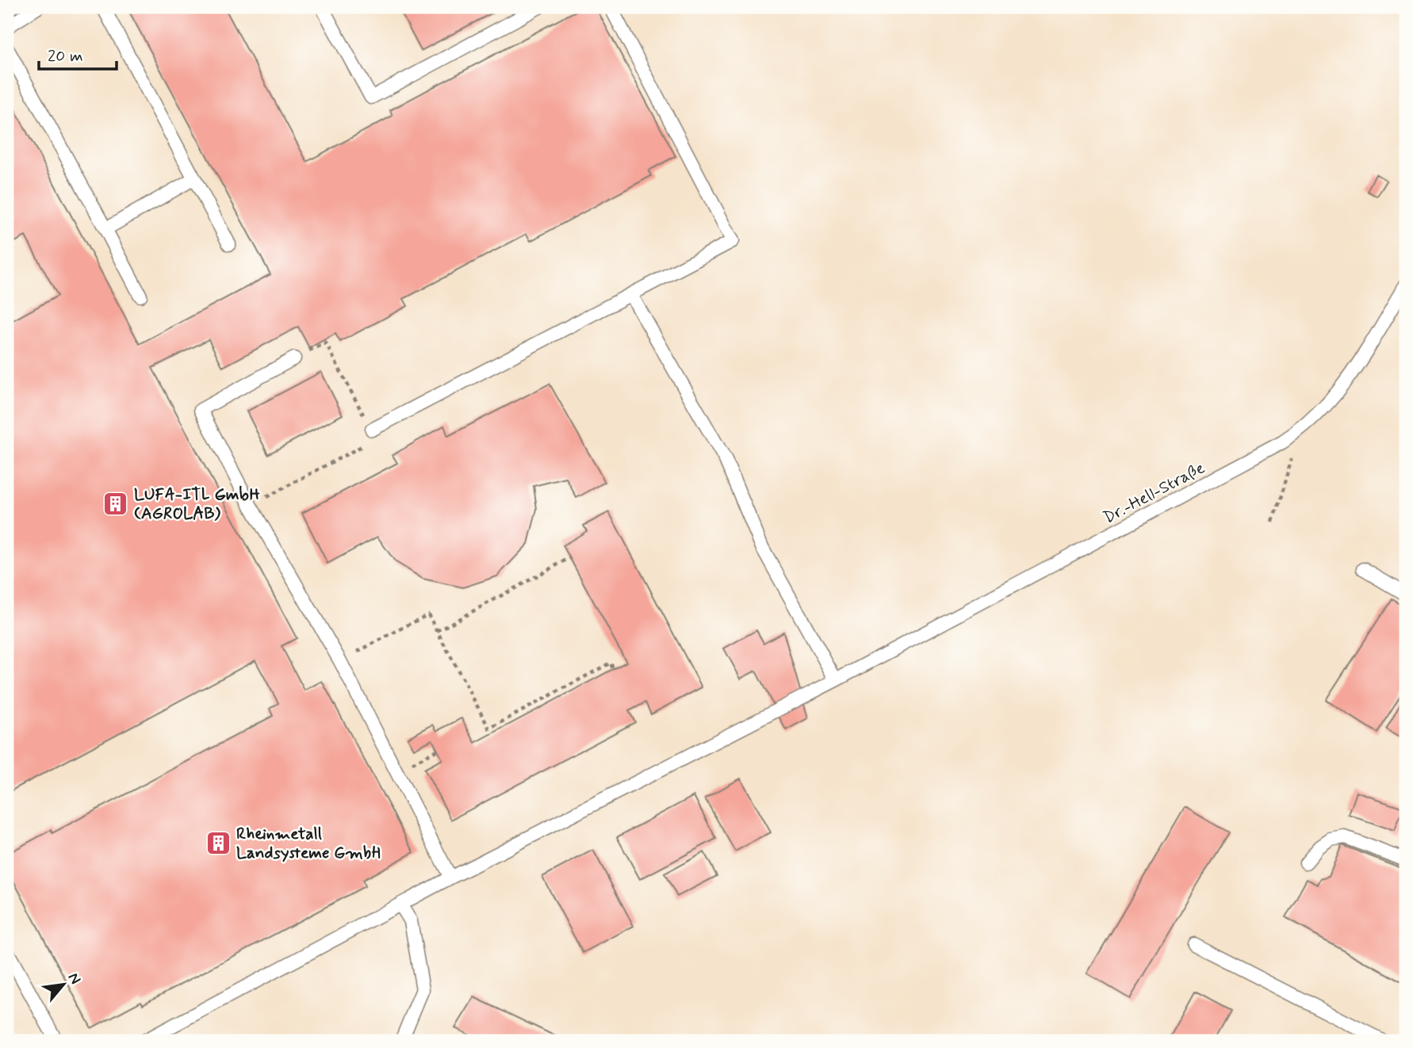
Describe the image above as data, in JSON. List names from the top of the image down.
{
  "streets": {
    "lane": ["Dr.-Hell-Straße"]
  },
  "places": {
    "building": ["LUFA-ITL GmbH (AGROLAB)", "Rheinmetall Landsysteme GmbH"]
  },
  "scale_bar": "20 m",
  "north": "top right"
}
